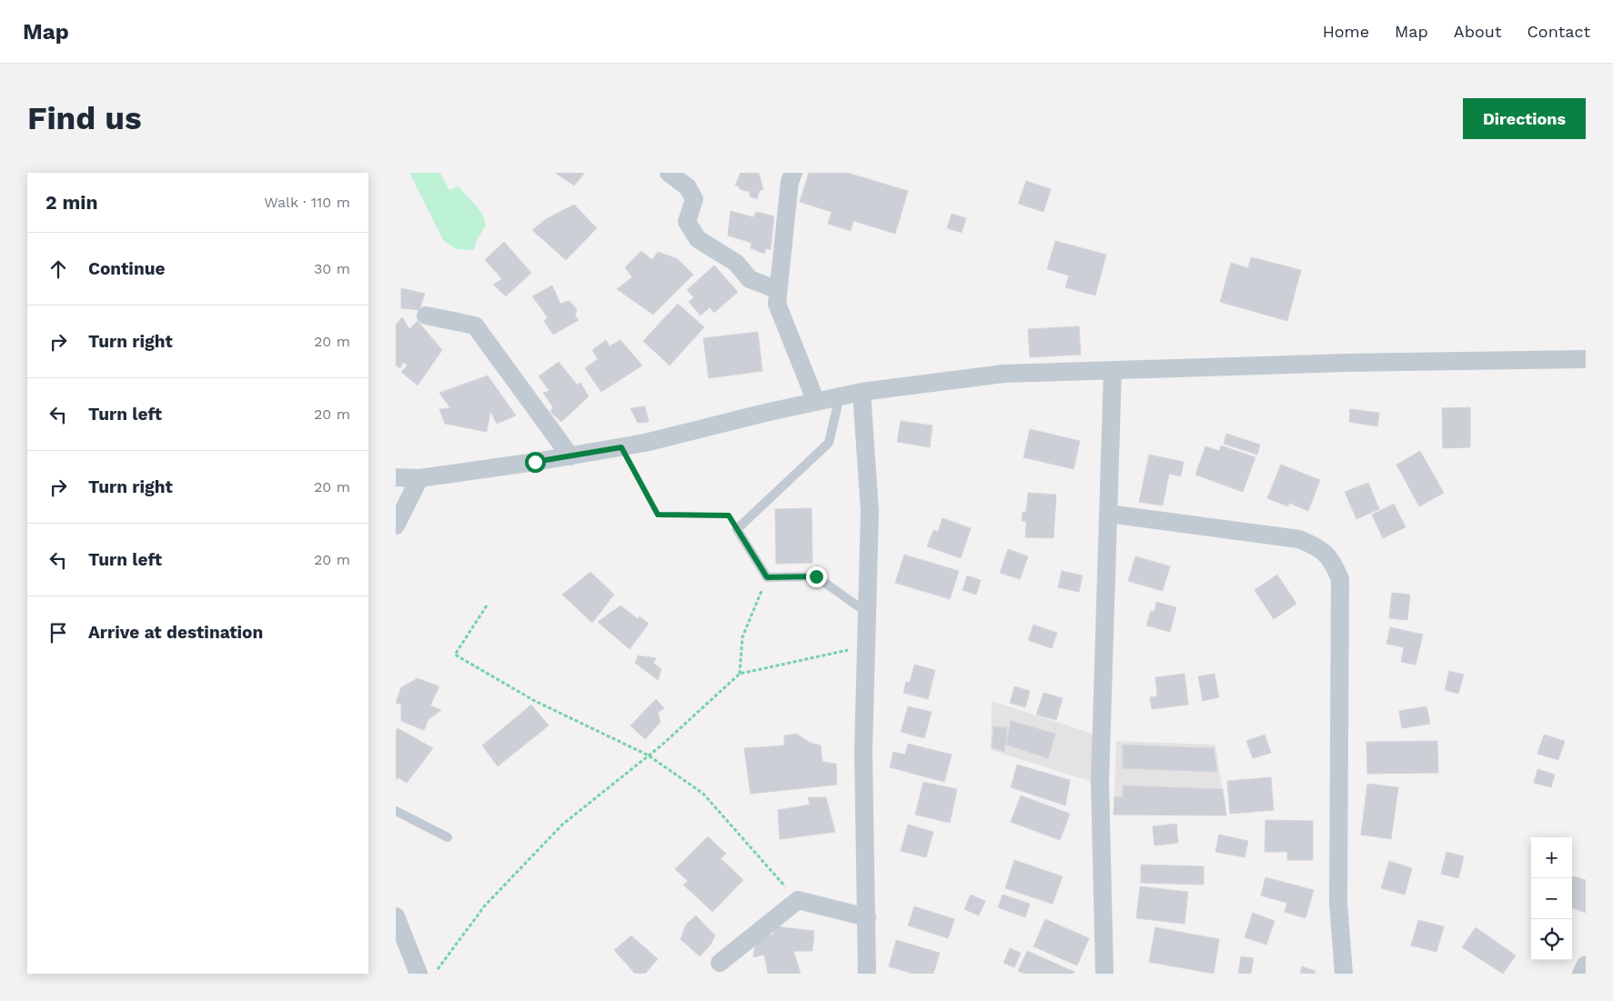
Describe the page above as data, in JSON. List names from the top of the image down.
{
  "page": {
    "header": "Map",
    "nav": [
      "Home",
      "Map",
      "About",
      "Contact"
    ],
    "buttons": "Directions",
    "title": "Find us",
    "heading": ["2 min", "Walk · 110 m"],
    "list": [
      ["Continue", "30 m"],
      ["Turn right", "20 m"],
      ["Turn left", "20 m"],
      ["Turn right", "20 m"],
      ["Turn left", "20 m"],
      "Arrive at destination"
    ],
    "map_buttons": ["+", "−"]
  }
}
